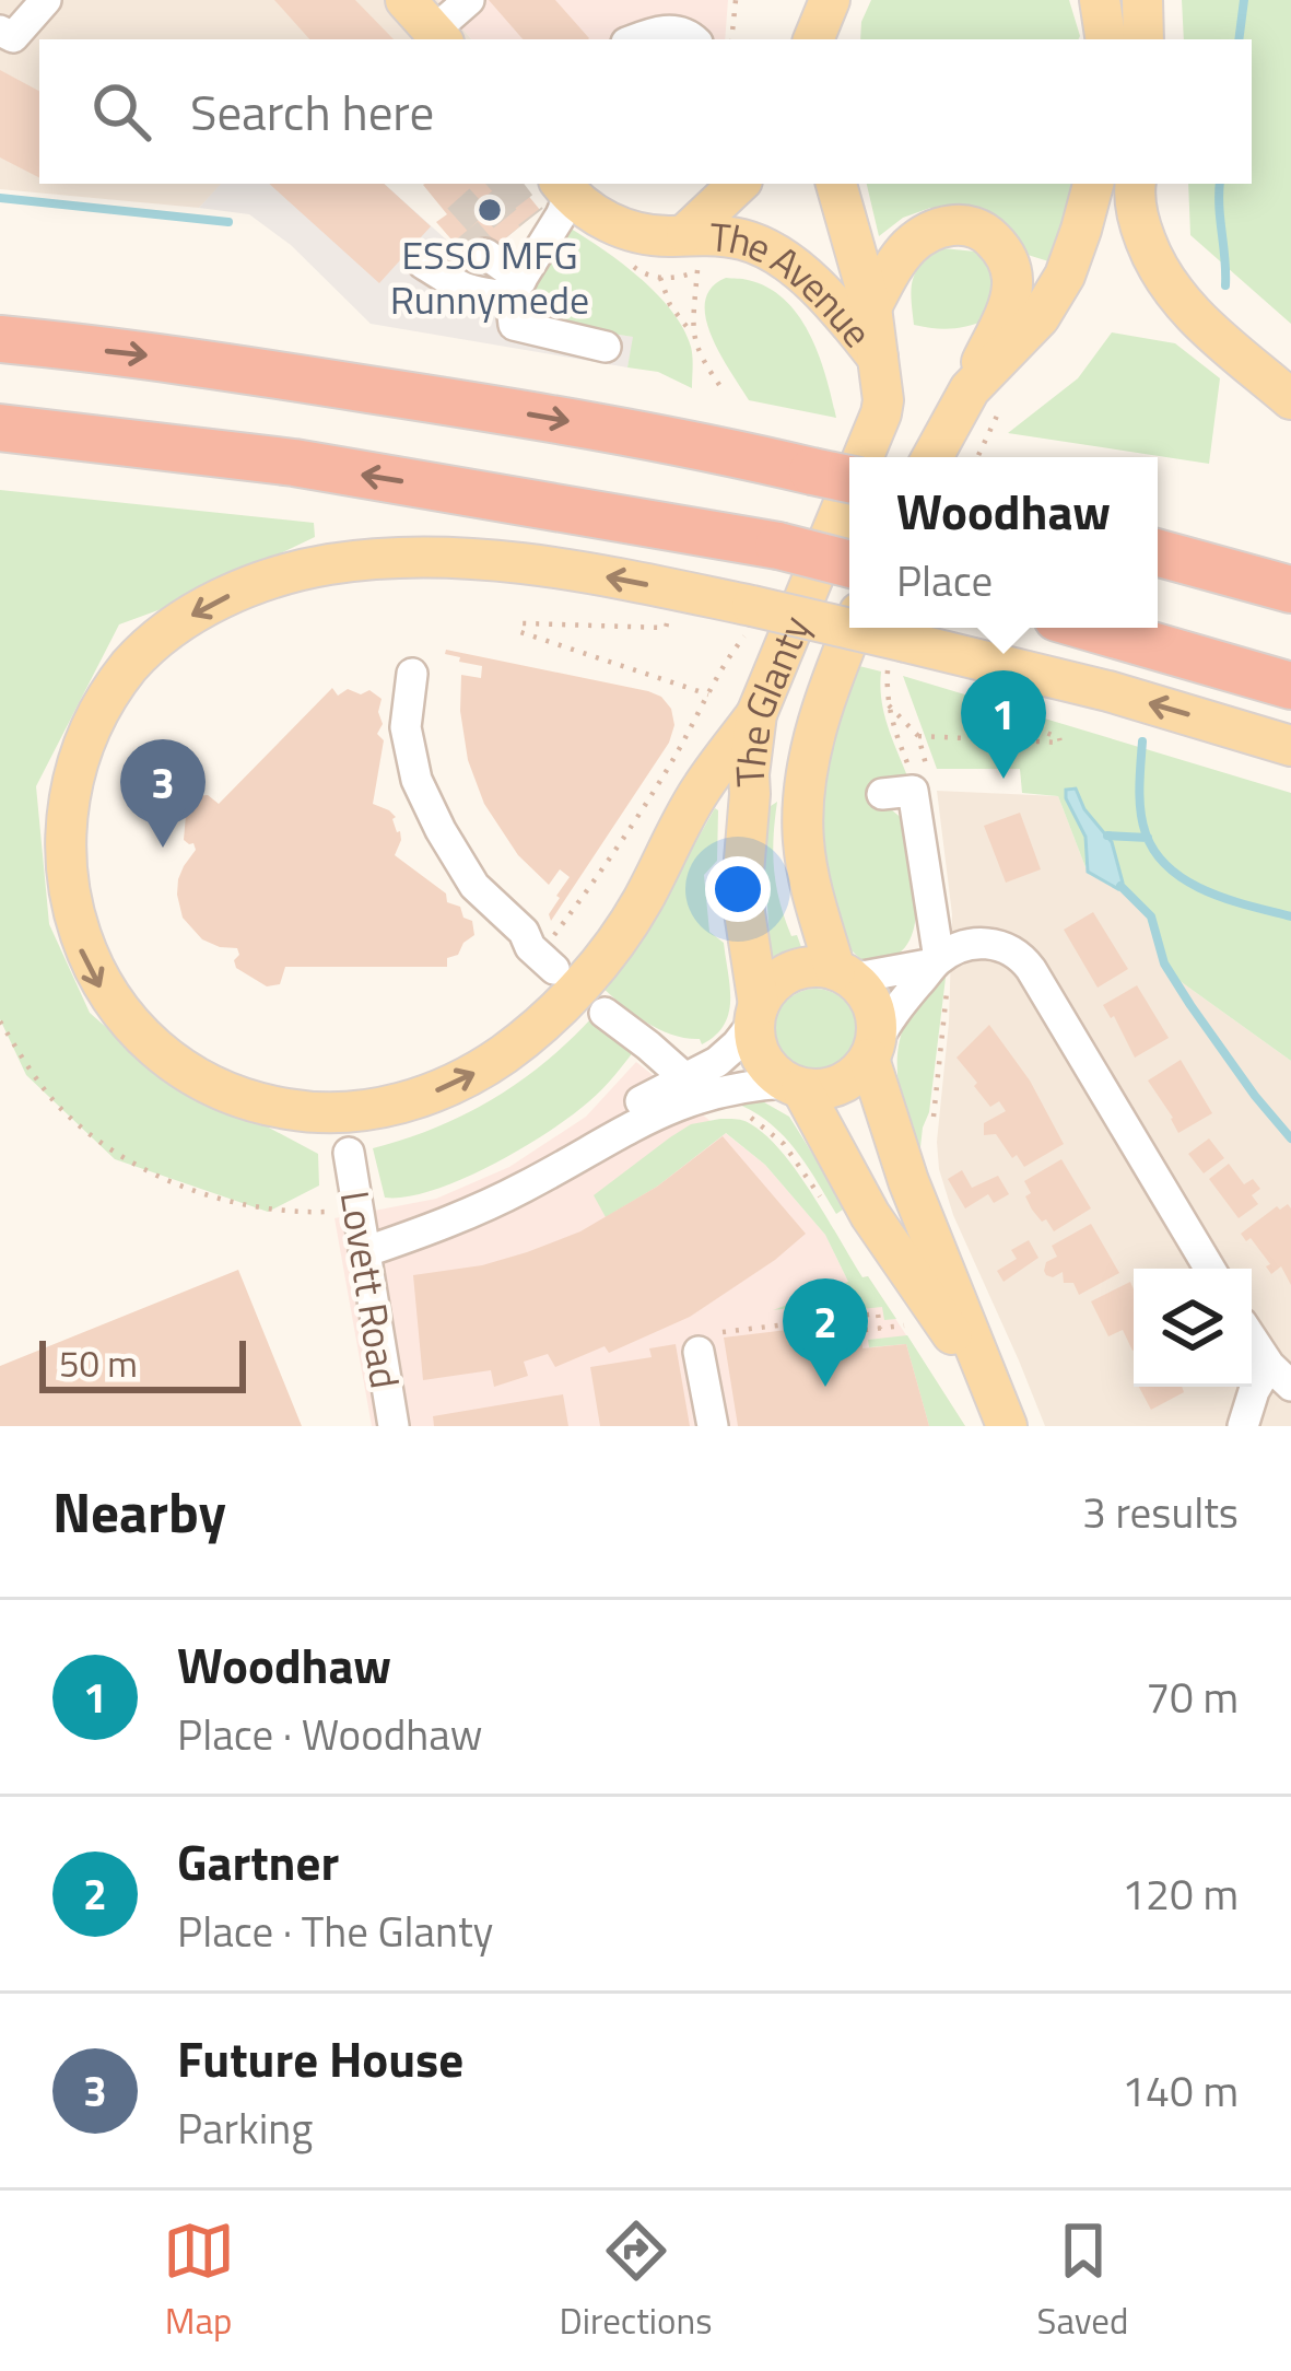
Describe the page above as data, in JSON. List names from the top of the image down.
{
  "streets": {
    "main road": ["The Avenue", "The Glanty"],
    "street": ["Lovett Road"]
  },
  "crossings": [
    ["The Avenue", "The Glanty"]
  ],
  "places": ["ESSO MFG Runnymede"],
  "scale_bar": "50 m",
  "page": {
    "search": "Search here",
    "popup": ["Woodhaw", "Place"],
    "pins": ["1", "3", "2"],
    "scale": "50 m",
    "heading": ["Nearby", "3 results"],
    "list": [
      {
        "mark": "1",
        "name": "Woodhaw",
        "note": "Place · Woodhaw",
        "value": "70 m"
      },
      {
        "mark": "2",
        "name": "Gartner",
        "note": "Place · The Glanty",
        "value": "120 m"
      },
      {
        "mark": "3",
        "name": "Future House",
        "note": "Parking",
        "value": "140 m"
      }
    ],
    "nav": ["Map", "Directions", "Saved"]
  }
}
